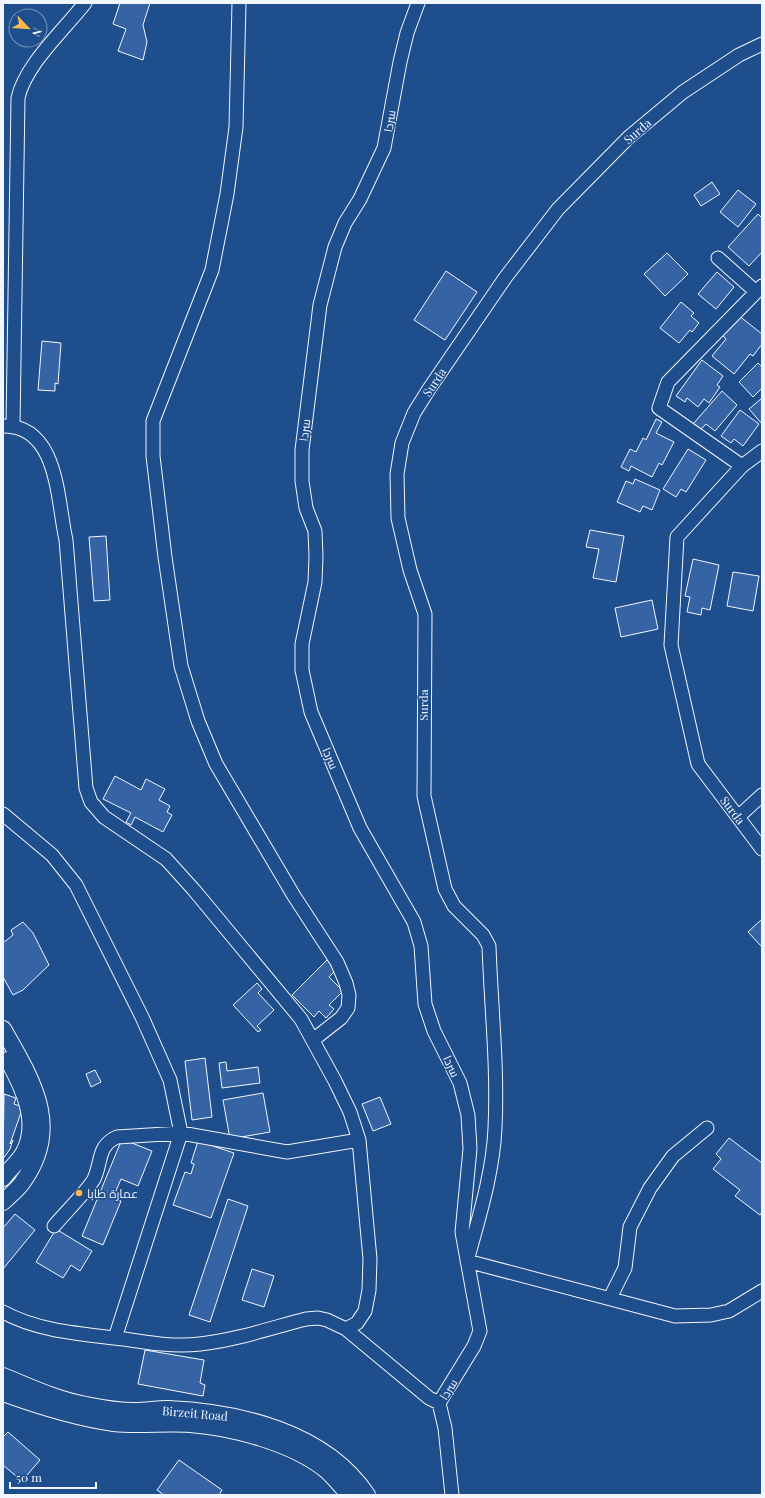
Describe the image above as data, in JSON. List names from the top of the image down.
{
  "streets": {
    "main road": ["Birzeit Road"],
    "street": ["سردا", "Surda"]
  },
  "crossings": [
    ["سردا", "Surda"]
  ],
  "places": ["عمارة طابا"],
  "scale_bar": "50 m",
  "north": "bottom right"
}
